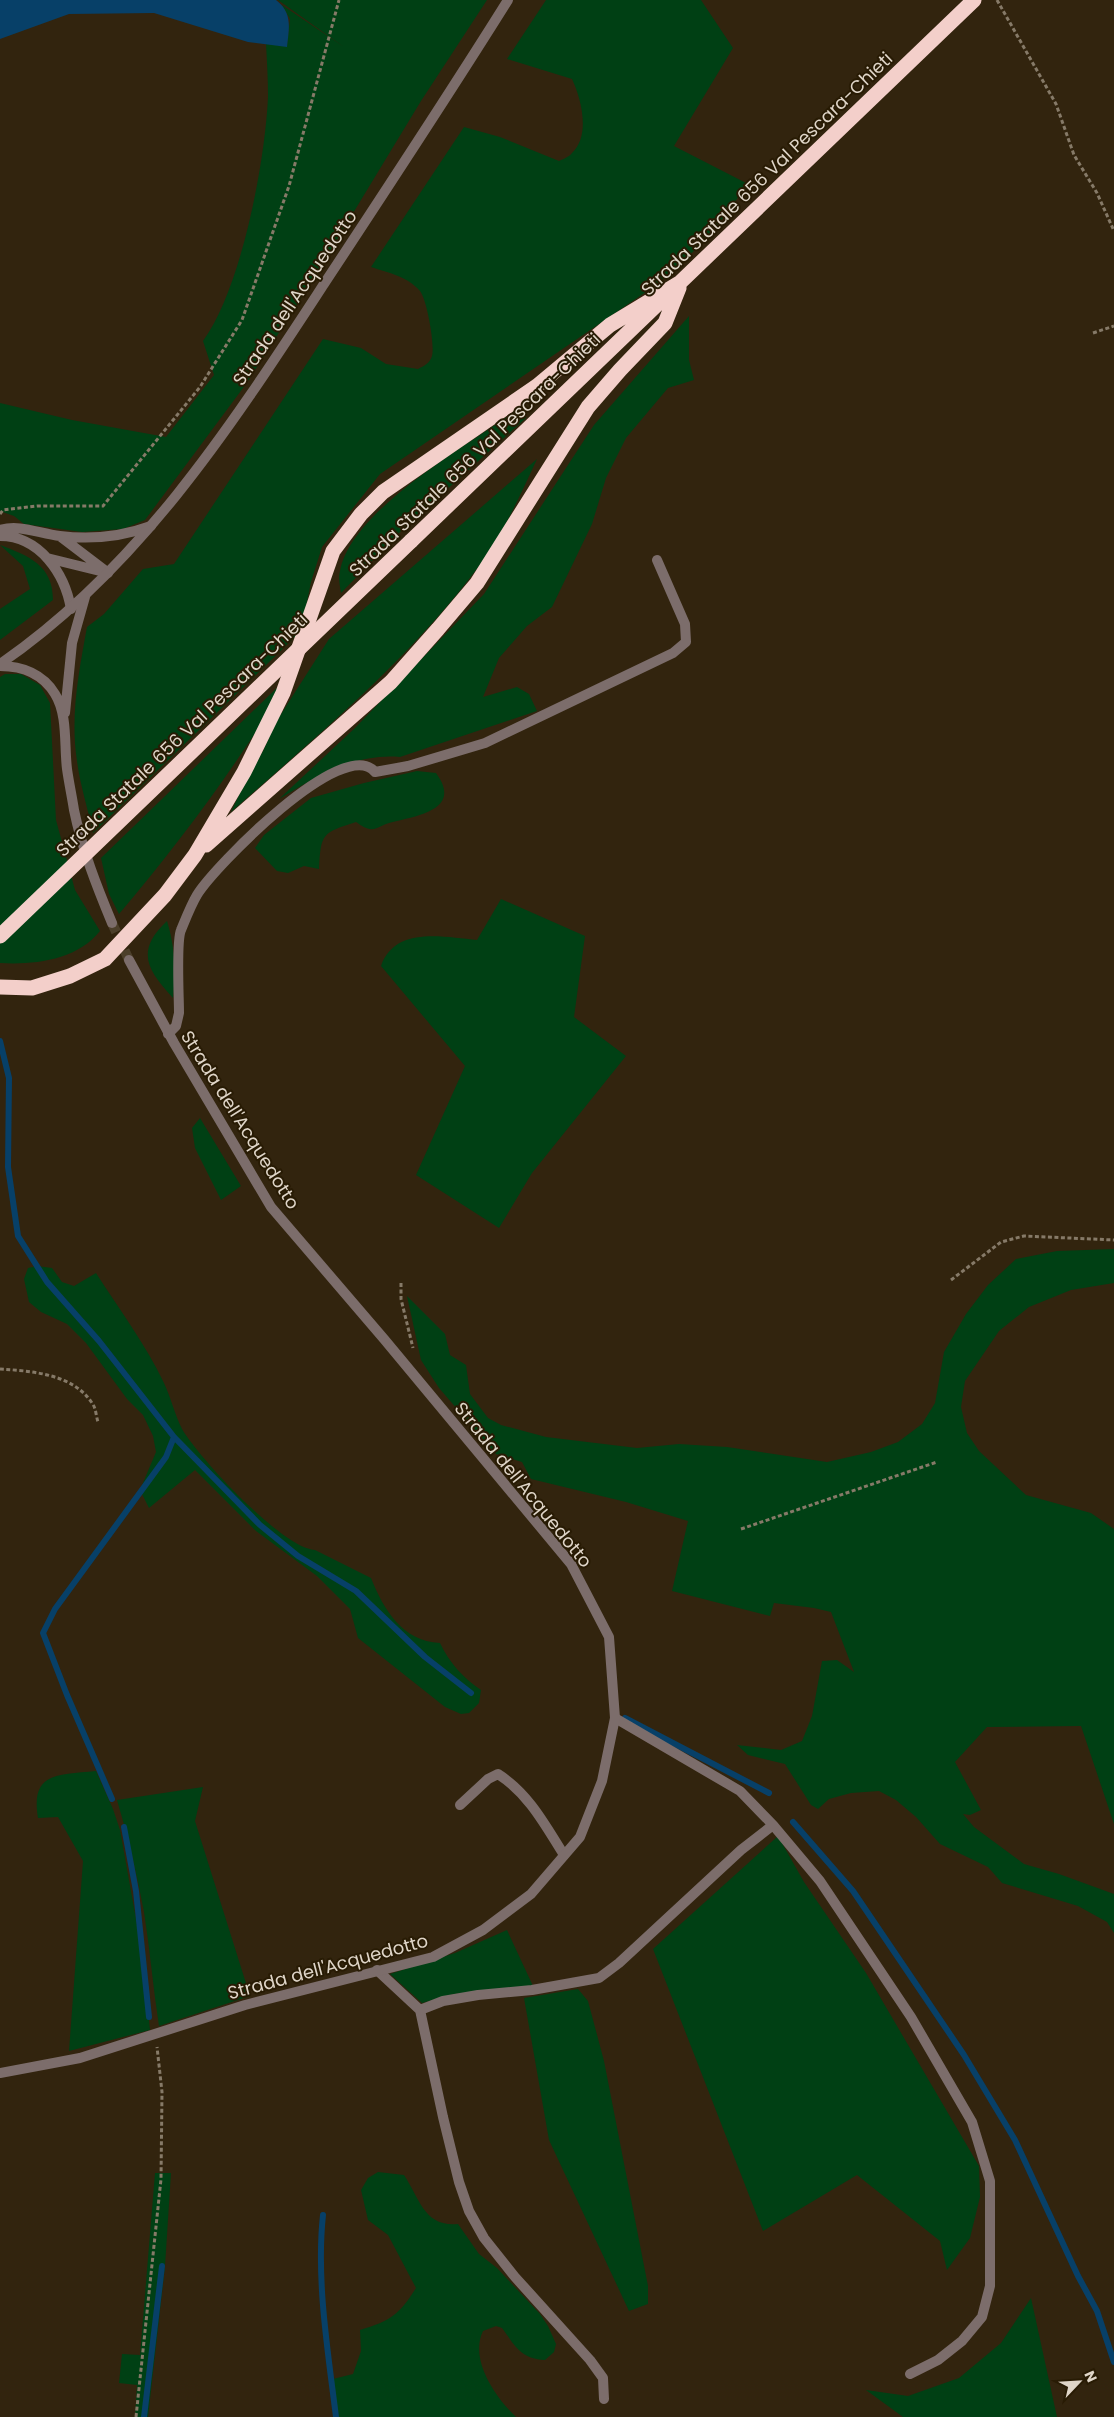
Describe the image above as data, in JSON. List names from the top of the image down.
{
  "streets": {
    "highway": ["Strada Statale 656 Val Pescara-Chieti"],
    "street": ["Strada dell'Acquedotto"]
  },
  "north": "top right"
}
